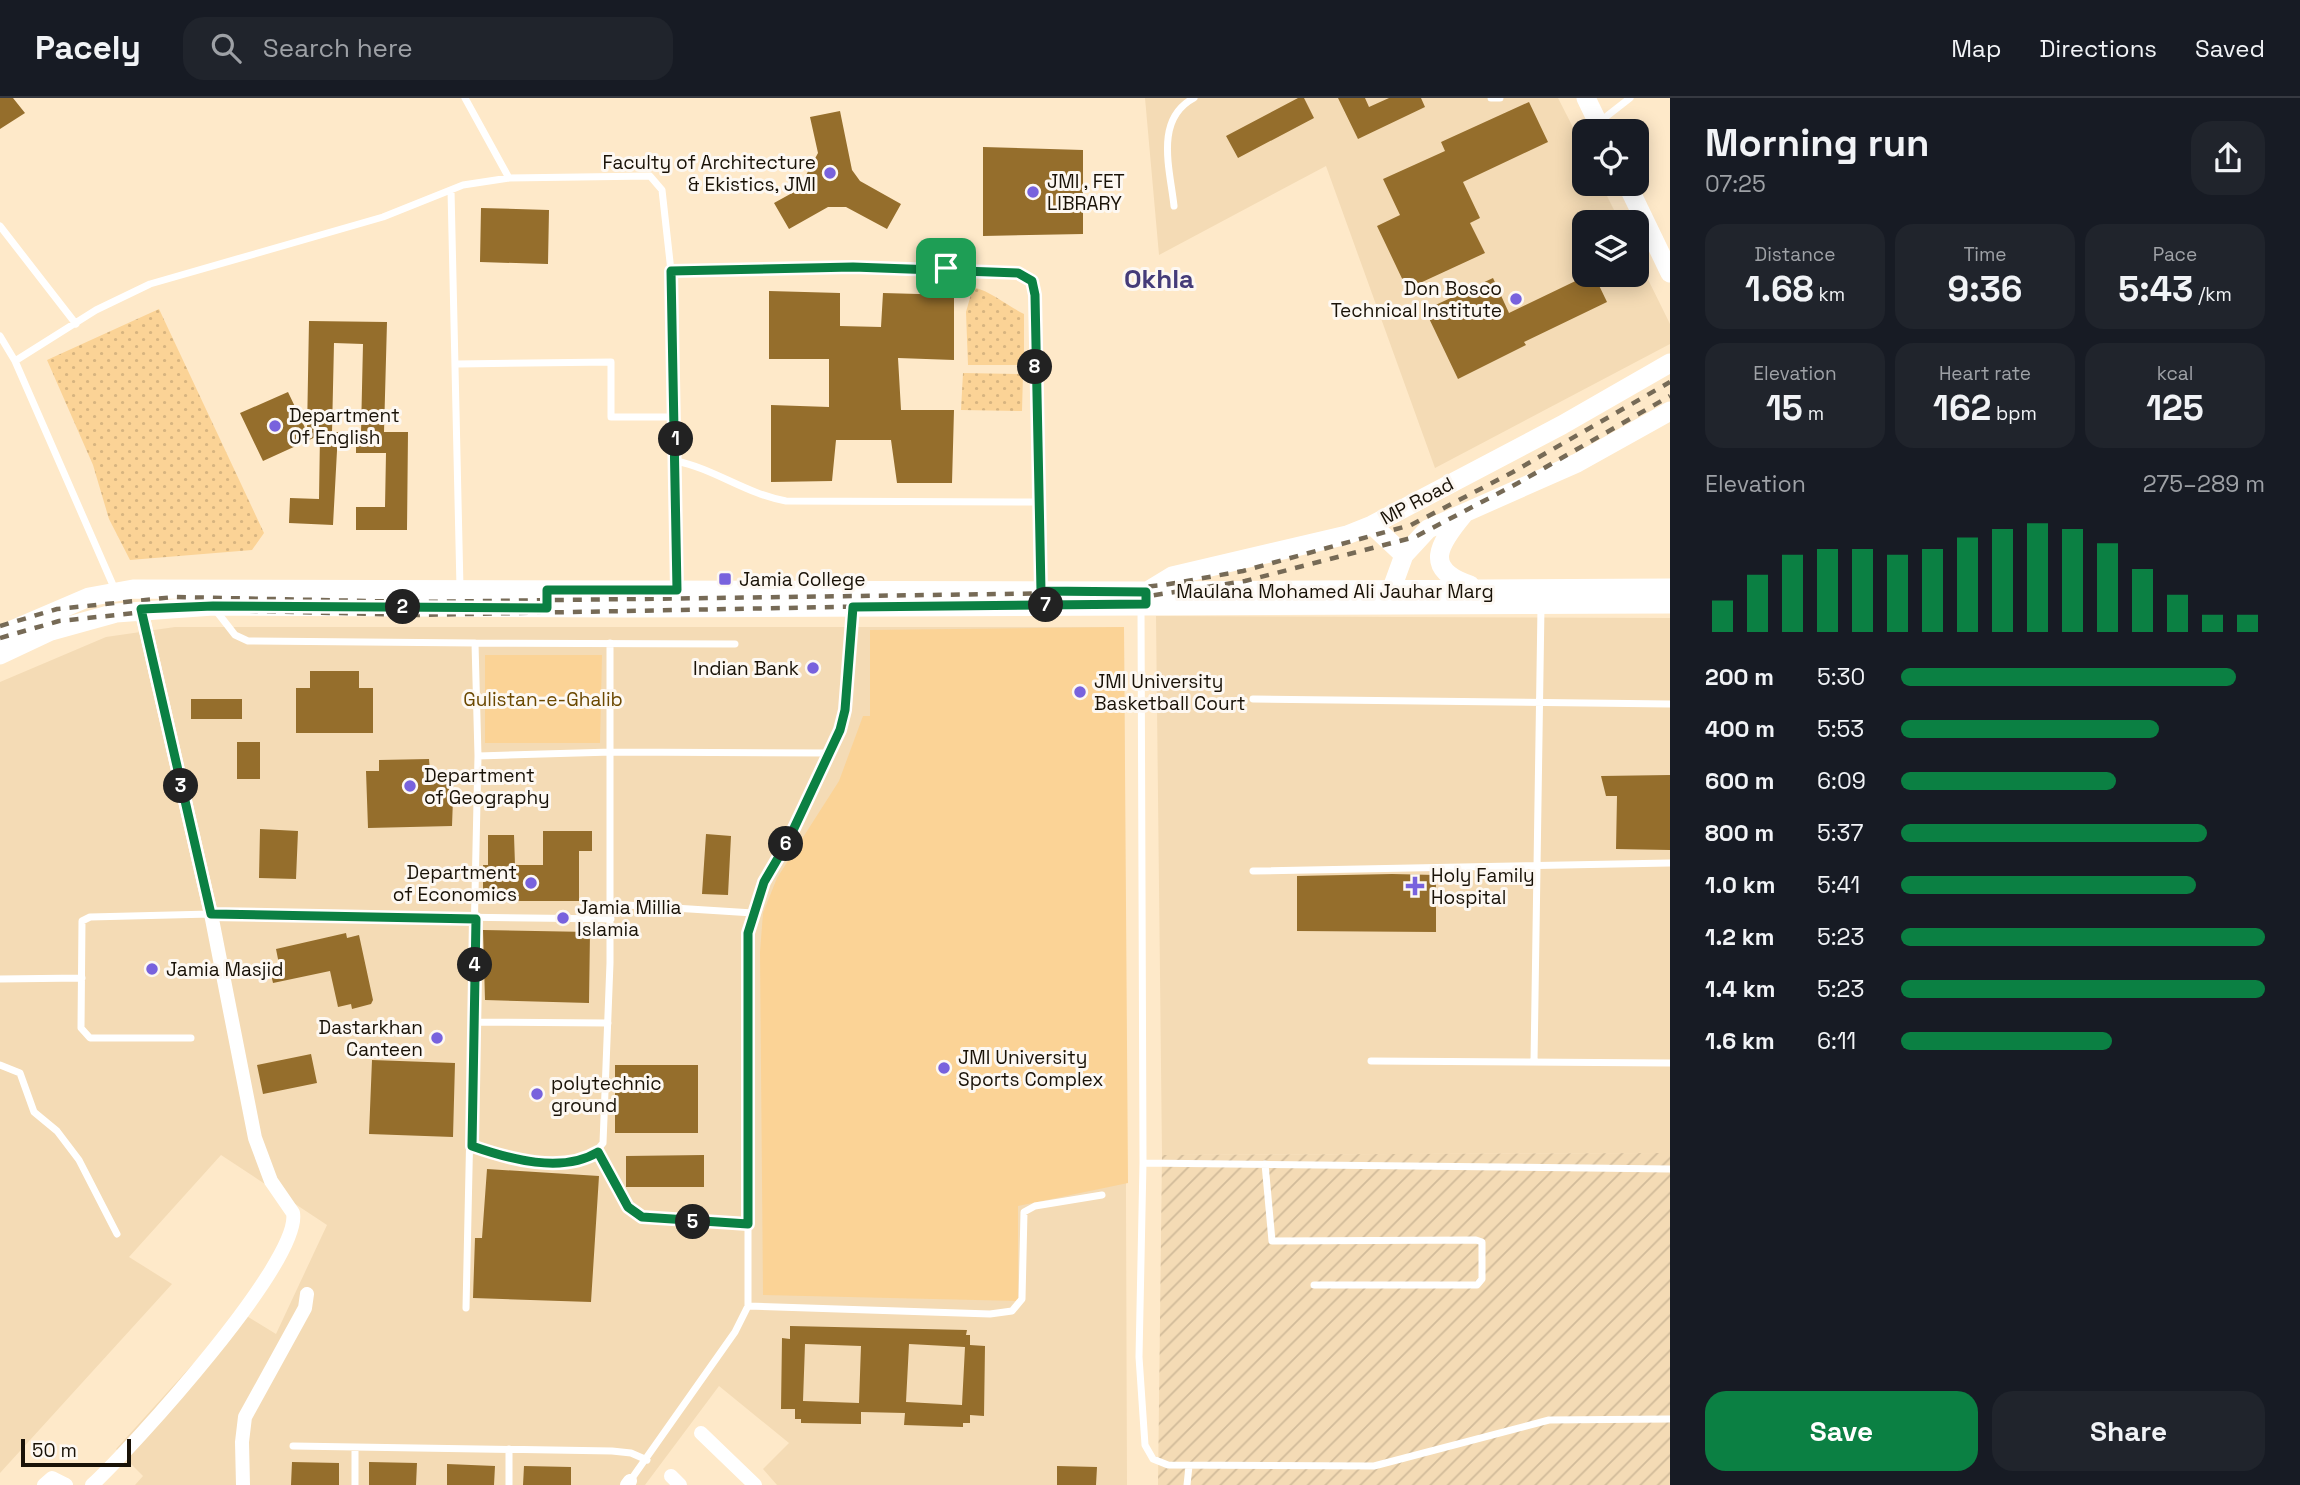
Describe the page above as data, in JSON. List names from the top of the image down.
{
  "streets": {
    "main road": ["MP Road", "Maulana Mohamed Ali Jauhar Marg"]
  },
  "crossings": [
    ["MP Road", "Maulana Mohamed Ali Jauhar Marg"]
  ],
  "districts": ["Okhla"],
  "parks": ["Gulistan-e-Ghalib"],
  "places": {
    "other": [
      "Faculty of Architecture & Ekistics, JMI",
      "JMI , FET LIBRARY",
      "Don Bosco Technical Institute",
      "Department Of English",
      "Indian Bank",
      "JMI University Basketball Court",
      "Department of Geography",
      "Department of Economics",
      "Jamia Millia Islamia",
      "Jamia Masjid",
      "Dastarkhan Canteen",
      "JMI University Sports Complex",
      "polytechnic ground"
    ],
    "transit": ["Jamia College"],
    "health": ["Holy Family Hospital"]
  },
  "scale_bar": "50 m",
  "page": {
    "header": "Pacely",
    "search": "Search here",
    "nav": ["Map", "Directions", "Saved"],
    "heading": ["Morning run", "07:25"],
    "stats": [
      ["Distance", "1.68 km"],
      ["Time", "9:36"],
      ["Pace", "5:43 /km"],
      ["Elevation", "15 m"],
      ["Heart rate", "162 bpm"],
      ["kcal", "125"]
    ],
    "pins": [
      "8",
      "1",
      "7",
      "2",
      "3",
      "6",
      "4",
      "5"
    ],
    "chart": ["Elevation", "275–289 m"],
    "list": [
      {
        "name": "200 m",
        "note": "5:30"
      },
      {
        "name": "400 m",
        "note": "5:53"
      },
      {
        "name": "600 m",
        "note": "6:09"
      },
      {
        "name": "800 m",
        "note": "5:37"
      },
      {
        "name": "1.0 km",
        "note": "5:41"
      },
      {
        "name": "1.2 km",
        "note": "5:23"
      },
      {
        "name": "1.4 km",
        "note": "5:23"
      },
      {
        "name": "1.6 km",
        "note": "6:11"
      }
    ],
    "buttons": ["Save", "Share"],
    "scale": "50 m"
  }
}
